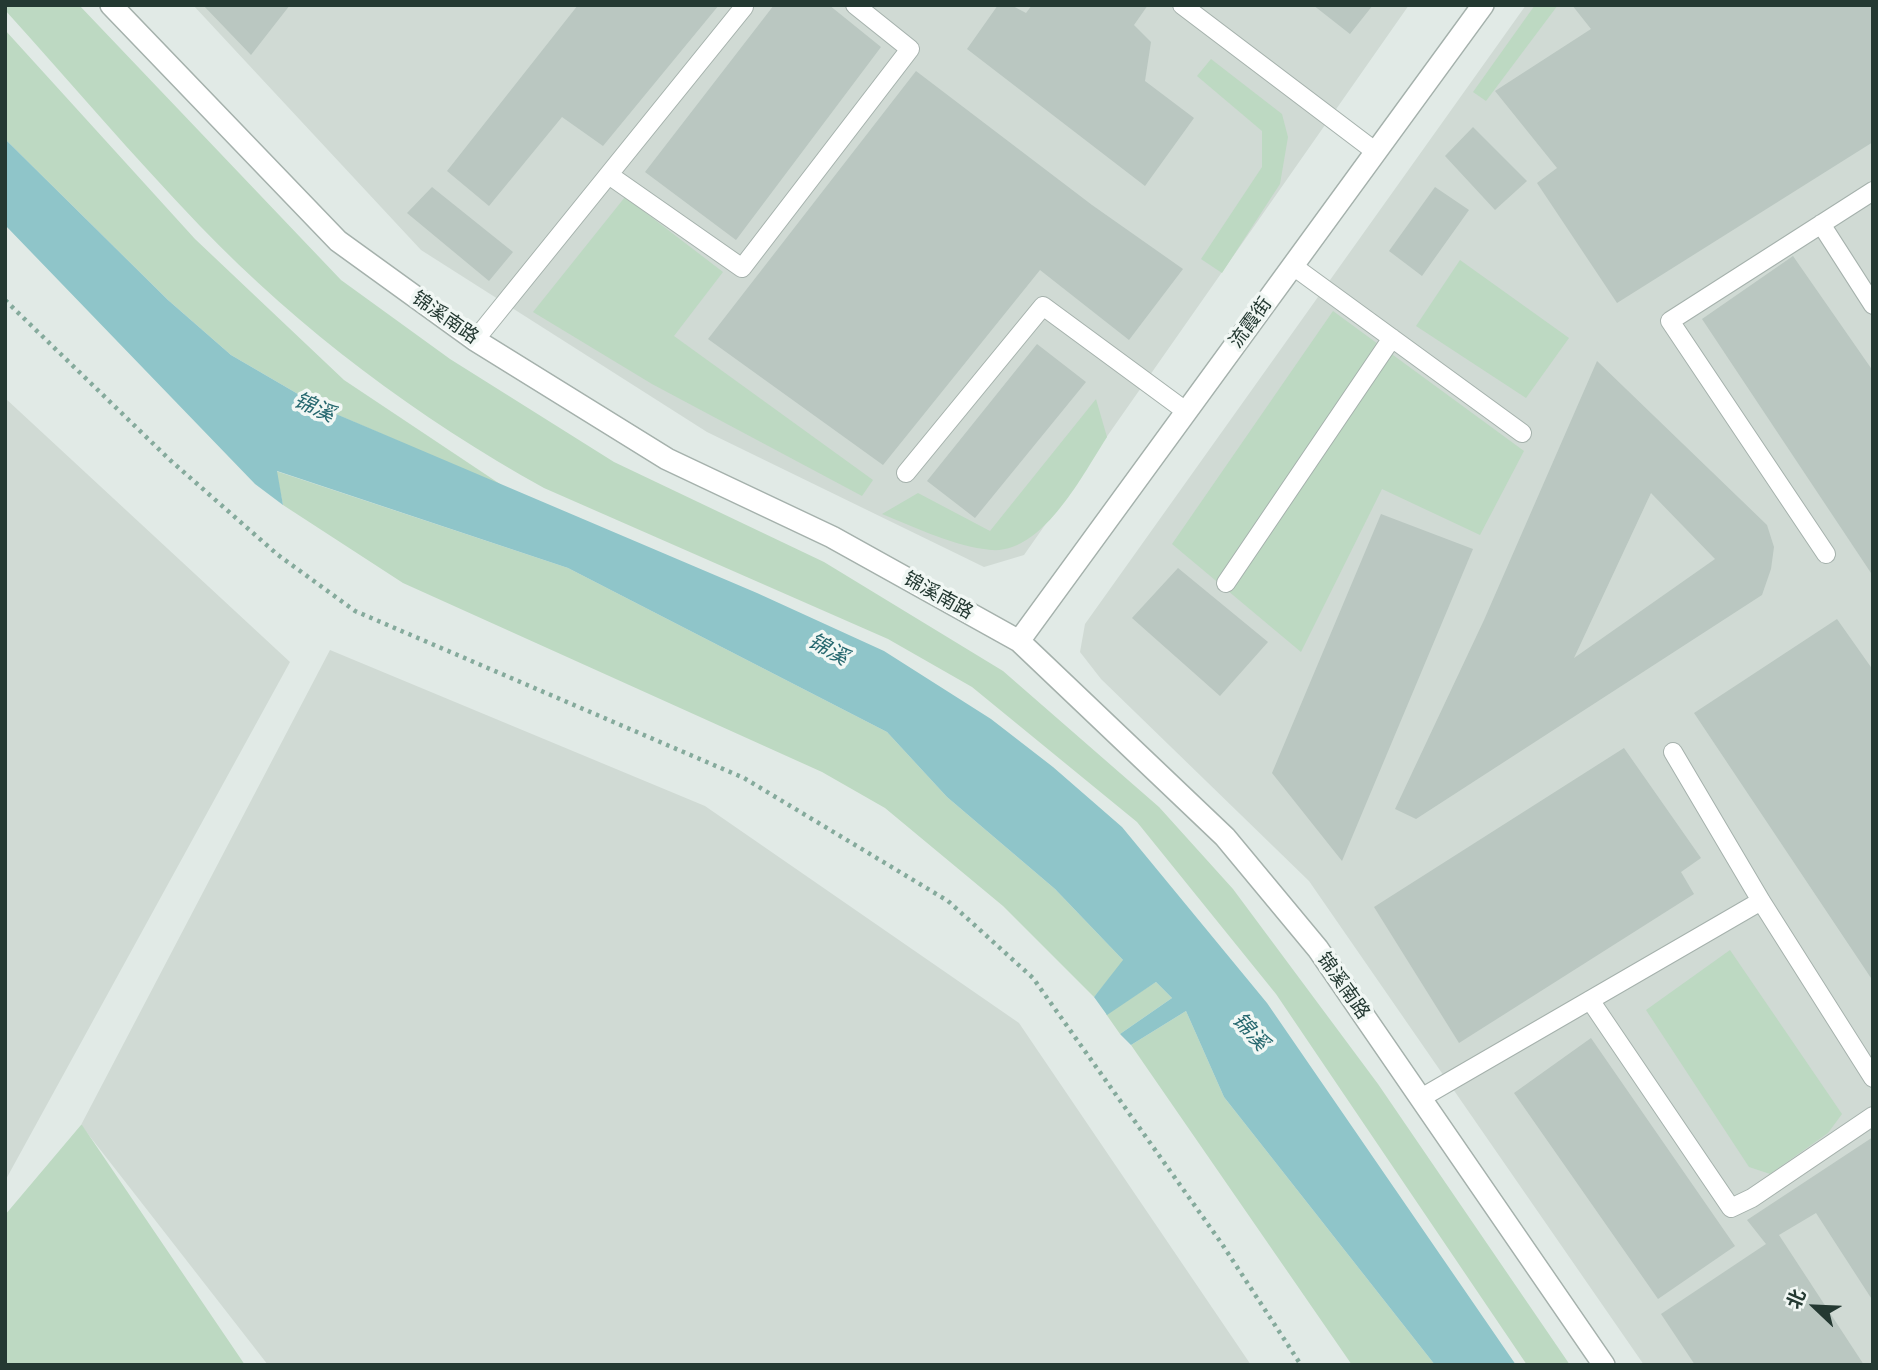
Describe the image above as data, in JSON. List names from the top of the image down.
{
  "streets": {
    "street": ["锦溪南路", "流霞街"]
  },
  "crossings": [
    ["锦溪南路", "流霞街"]
  ],
  "water": ["锦溪"],
  "north": "top left"
}
